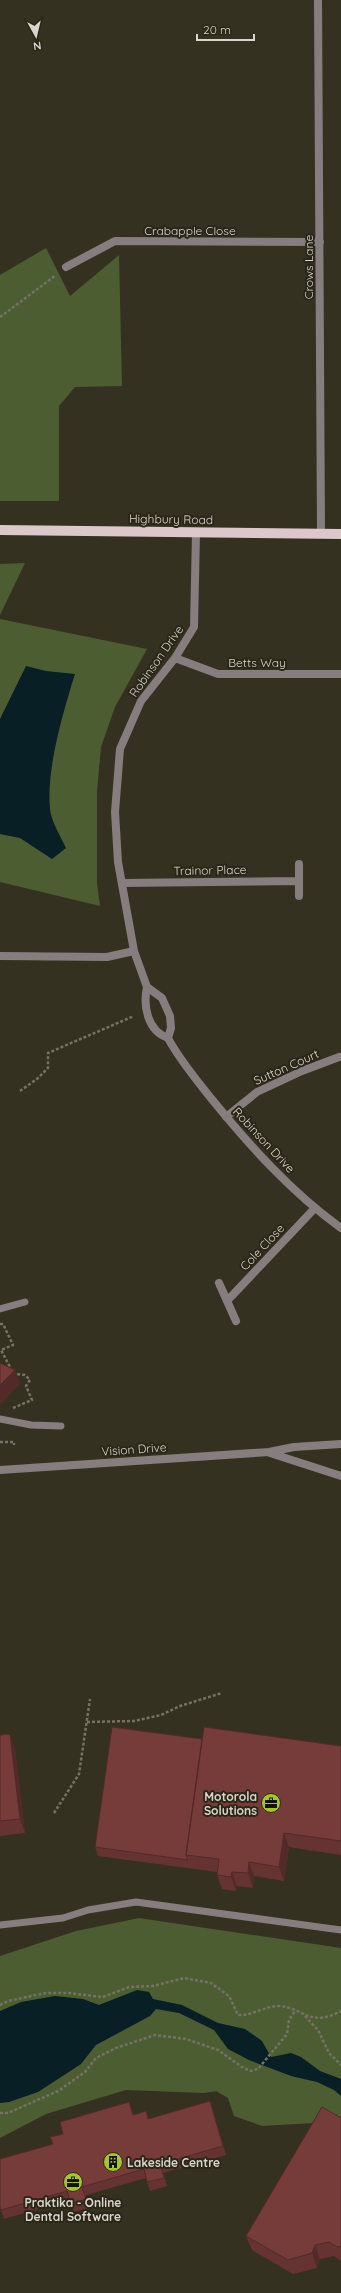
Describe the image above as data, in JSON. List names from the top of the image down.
{
  "streets": {
    "main road": ["Highbury Road"],
    "street": [
      "Crabapple Close",
      "Crows Lane",
      "Robinson Drive",
      "Betts Way",
      "Trainor Place",
      "Sutton Court",
      "Cole Close",
      "Vision Drive"
    ]
  },
  "crossings": [
    ["Crabapple Close", "Crows Lane"],
    ["Crows Lane", "Highbury Road"],
    ["Highbury Road", "Robinson Drive"],
    ["Robinson Drive", "Betts Way"],
    ["Robinson Drive", "Trainor Place"],
    ["Robinson Drive", "Sutton Court"],
    ["Robinson Drive", "Cole Close"]
  ],
  "places": {
    "office": ["Motorola Solutions", "Praktika - Online Dental Software"],
    "building": ["Lakeside Centre"]
  },
  "scale_bar": "20 m",
  "north": "bottom"
}
